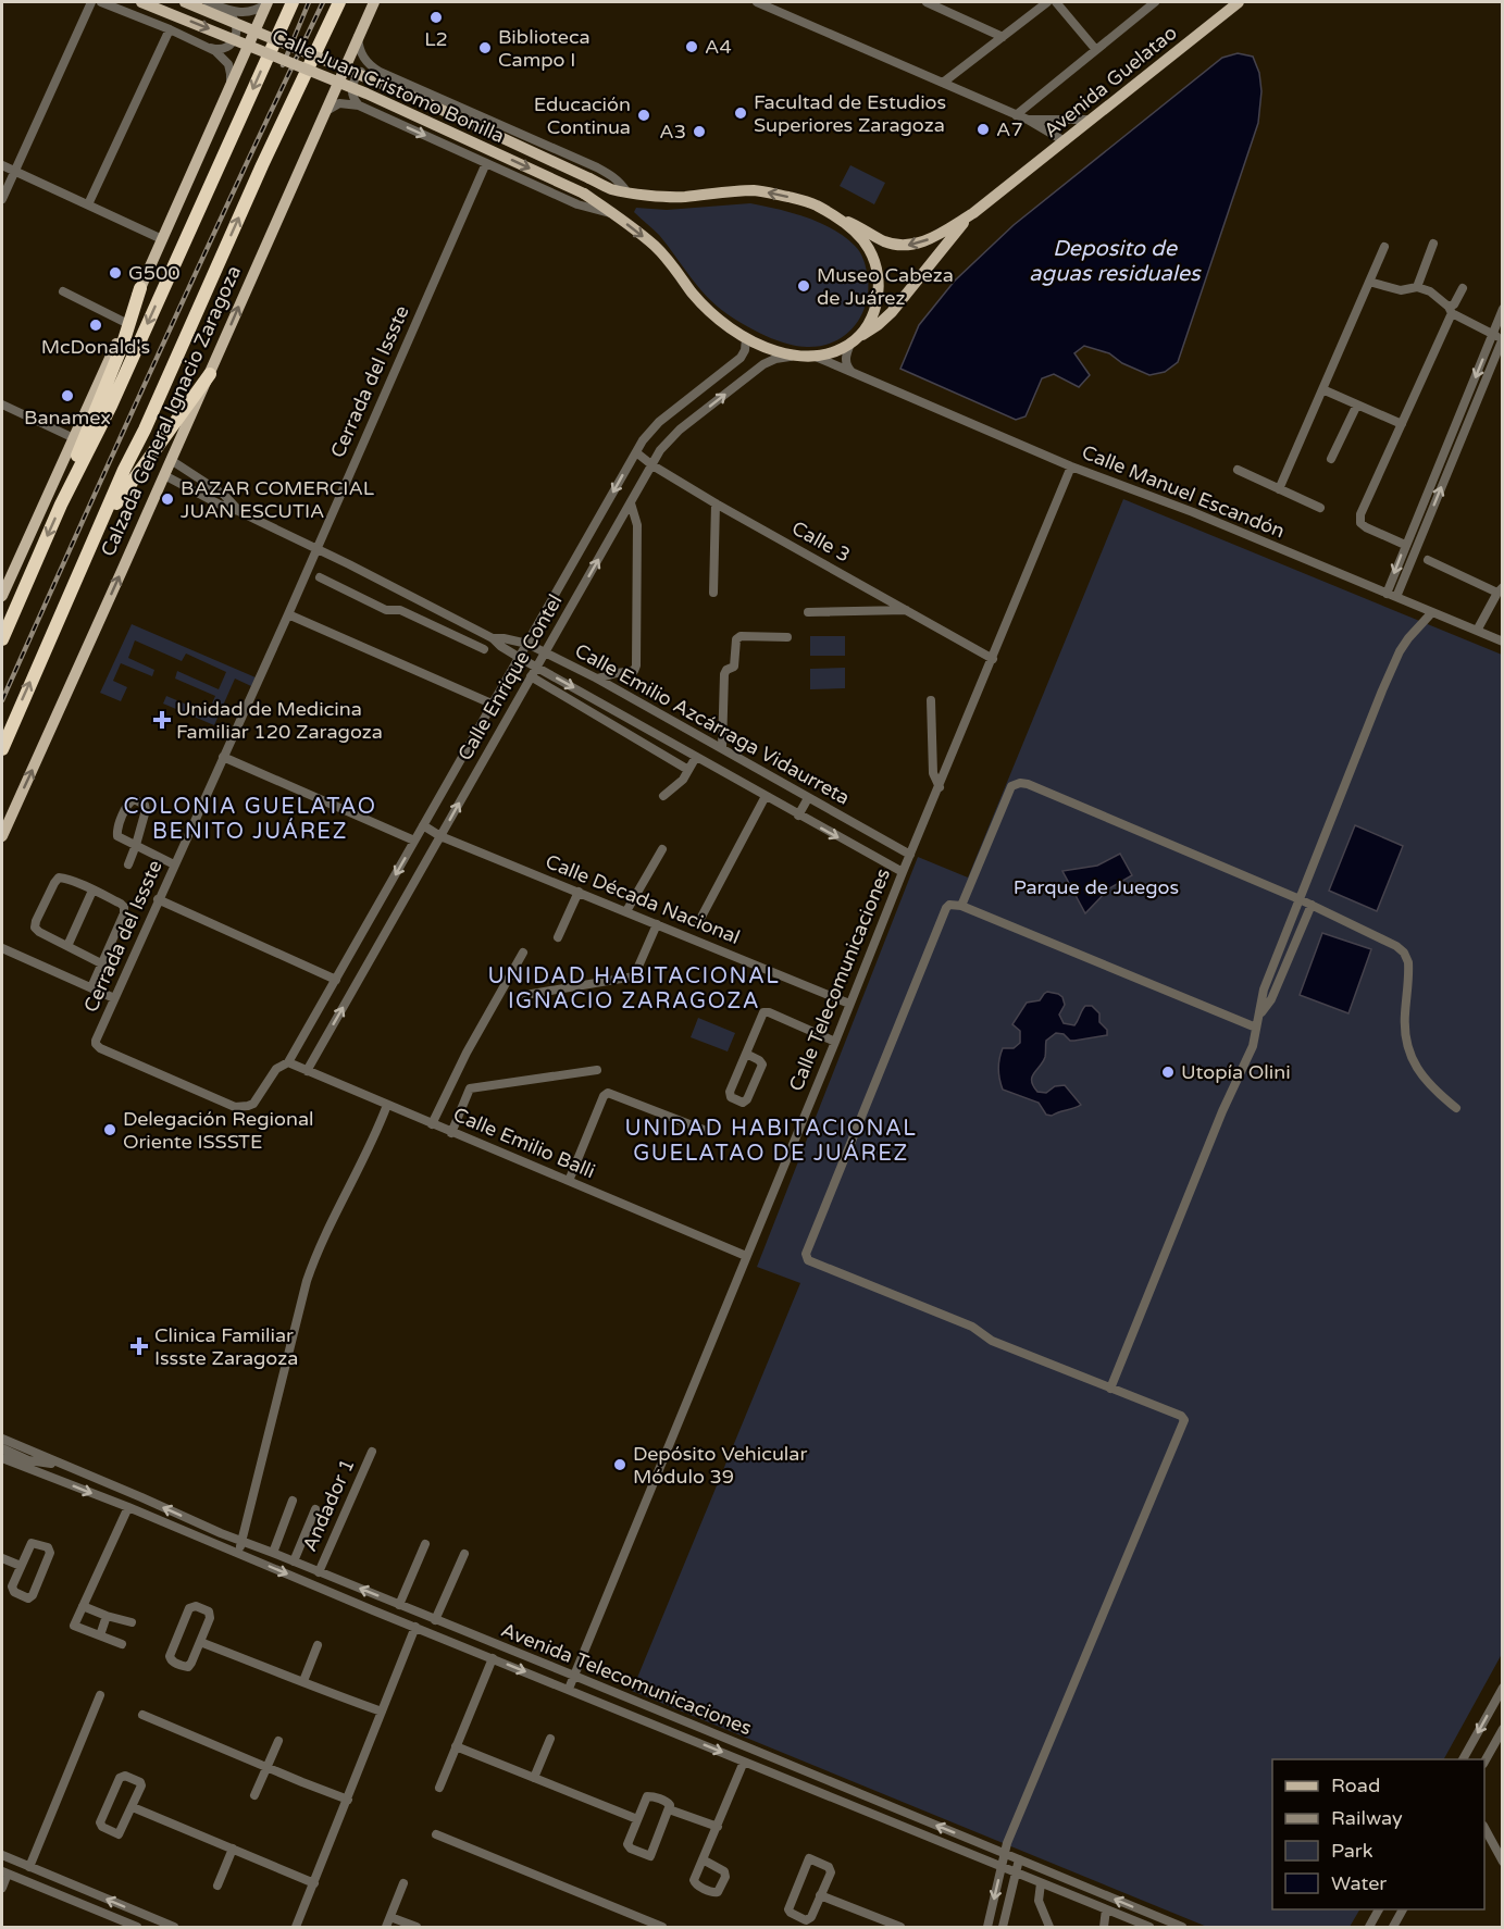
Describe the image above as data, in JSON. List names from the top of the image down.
{
  "streets": {
    "highway": ["Calzada General Ignacio Zaragoza"],
    "main road": ["Avenida Guelatao", "Calle Juan Cristomo Bonilla"],
    "street": [
      "Cerrada del Issste",
      "Calle Manuel Escandón",
      "Calle 3",
      "Calle Enrique Contel",
      "Calle Emilio Azcárraga Vidaurreta",
      "Calle Década Nacional",
      "Calle Telecomunicaciones",
      "Calle Emilio Balli",
      "Andador 1",
      "Avenida Telecomunicaciones"
    ]
  },
  "crossings": [
    ["Avenida Guelatao", "Calle Juan Cristomo Bonilla"],
    ["Calle Juan Cristomo Bonilla", "Cerrada del Issste"],
    ["Calle Juan Cristomo Bonilla", "Calzada General Ignacio Zaragoza"],
    ["Calle Juan Cristomo Bonilla", "Calle Manuel Escandón"],
    ["Calle Juan Cristomo Bonilla", "Calle Enrique Contel"],
    ["Cerrada del Issste", "Calle Enrique Contel"],
    ["Cerrada del Issste", "Calle Emilio Azcárraga Vidaurreta"],
    ["Calzada General Ignacio Zaragoza", "Calle Emilio Azcárraga Vidaurreta"],
    ["Calle Manuel Escandón", "Calle Telecomunicaciones"],
    ["Calle 3", "Calle Enrique Contel"],
    ["Calle 3", "Calle Telecomunicaciones"],
    ["Calle Enrique Contel", "Calle Emilio Azcárraga Vidaurreta"],
    ["Calle Enrique Contel", "Calle Década Nacional"],
    ["Calle Enrique Contel", "Calle Emilio Balli"],
    ["Calle Emilio Azcárraga Vidaurreta", "Calle Telecomunicaciones"],
    ["Calle Década Nacional", "Calle Telecomunicaciones"],
    ["Calle Telecomunicaciones", "Calle Emilio Balli"],
    ["Calle Telecomunicaciones", "Avenida Telecomunicaciones"],
    ["Andador 1", "Avenida Telecomunicaciones"]
  ],
  "districts": ["COLONIA GUELATAO BENITO JUÁREZ", "UNIDAD HABITACIONAL IGNACIO ZARAGOZA", "UNIDAD HABITACIONAL GUELATAO DE JUÁREZ"],
  "water": ["Deposito de aguas residuales"],
  "parks": ["Parque de Juegos"],
  "places": {
    "other": [
      "L2",
      "A4",
      "Biblioteca Campo I",
      "Facultad de Estudios Superiores Zaragoza",
      "Educación Continua",
      "A7",
      "A3",
      "G500",
      "Museo Cabeza de Juárez",
      "McDonald's",
      "Banamex",
      "BAZAR COMERCIAL JUAN ESCUTIA",
      "Utopía Olini",
      "Delegación Regional Oriente ISSSTE",
      "Depósito Vehicular Módulo 39"
    ],
    "health": ["Unidad de Medicina Familiar 120 Zaragoza", "Clinica Familiar Issste Zaragoza"]
  },
  "legend": [
    "Road",
    "Railway",
    "Park",
    "Water"
  ]
}
